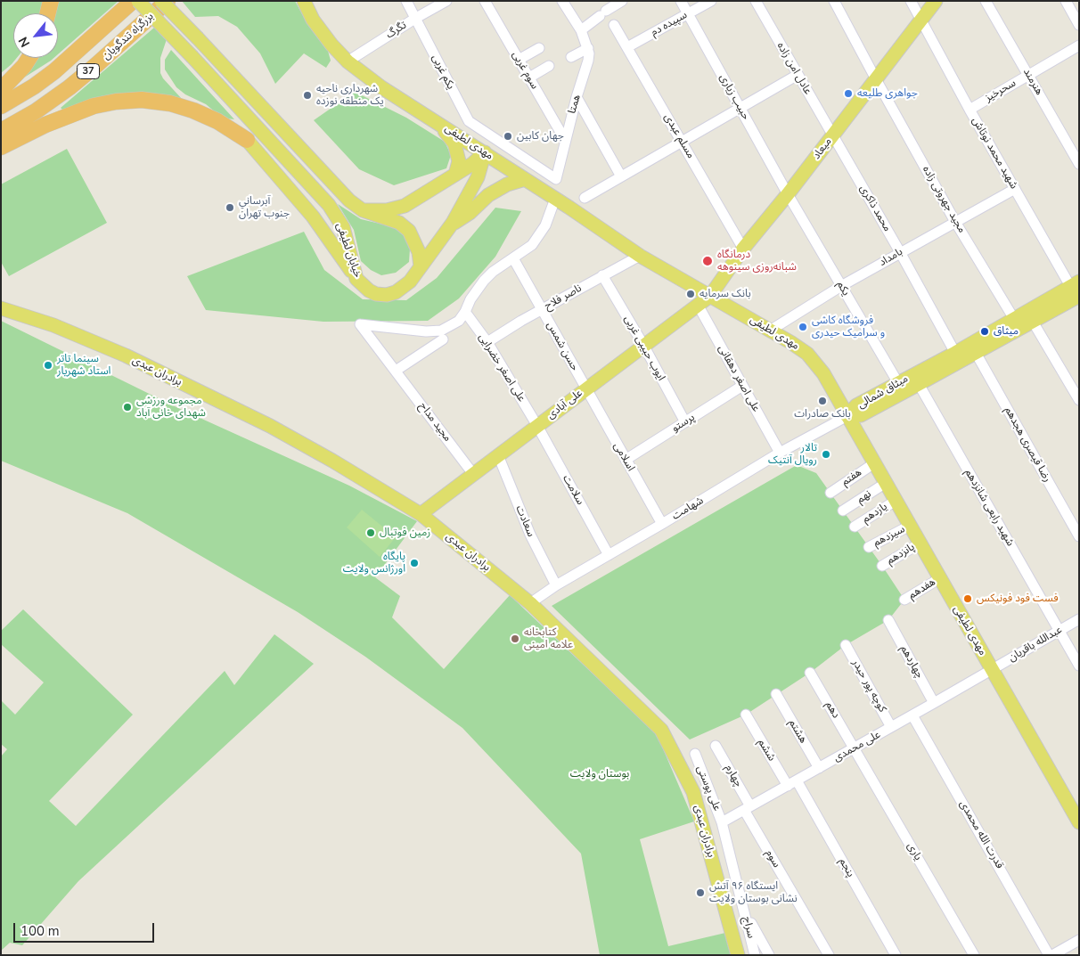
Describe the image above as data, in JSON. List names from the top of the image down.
{
  "streets": {
    "highway": ["بزرگراه تندگویان", "37"],
    "main road": [
      "مهدی لطیفی",
      "میعاد",
      "خیابان لطیفی",
      "برادران عبدی",
      "میثاق شمالی",
      "علی آبادی"
    ],
    "street": [
      "سپیده دم",
      "تگرگ",
      "عادل امن زاده",
      "سوم غربی",
      "یکم غربی",
      "هنرمند",
      "سحرخیز",
      "حبیب زیاری",
      "همتا",
      "مسلم عبدی",
      "شهید محمد نوتاش",
      "مجید جهروتی زاده",
      "محمد ذاکری",
      "بامداد",
      "یکم",
      "ناصر فلاح",
      "حسن شمس",
      "ایوب حبیبی غربی",
      "علی اصغر خضرایی",
      "علی اصغر دهقانی",
      "مجید مداح",
      "پرستو",
      "رضا قیصری هجدهم",
      "اسلامی",
      "هفتم",
      "سلامت",
      "نهم",
      "شهید رابعی شانزدهم",
      "شهامت",
      "یازدهم",
      "سعادت",
      "سیزدهم",
      "پانزدهم",
      "هفدهم",
      "عبدالله باقریان",
      "چهاردهم",
      "کوچه پور حیدر",
      "دهم",
      "هشتم",
      "علی محمدی",
      "ششم",
      "چهارم",
      "علی پوستی",
      "قدرت الله محمدی",
      "یاری",
      "سوم",
      "پنجم",
      "سراج"
    ]
  },
  "crossings": [
    ["سپیده دم", "حبیب زیاری"],
    ["سپیده دم", "مسلم عبدی"],
    ["تگرگ", "یکم غربی"],
    ["تگرگ", "مهدی لطیفی"],
    ["عادل امن زاده", "میعاد"],
    ["عادل امن زاده", "محمد ذاکری"],
    ["سوم غربی", "همتا"],
    ["یکم غربی", "همتا"],
    ["هنرمند", "سحرخیز"],
    ["سحرخیز", "شهید محمد نوتاش"],
    ["حبیب زیاری", "میعاد"],
    ["حبیب زیاری", "یکم"],
    ["مسلم عبدی", "میعاد"],
    ["مهدی لطیفی", "میعاد"],
    ["مهدی لطیفی", "بامداد"],
    ["مهدی لطیفی", "ناصر فلاح"],
    ["مهدی لطیفی", "میثاق شمالی"],
    ["مهدی لطیفی", "علی آبادی"],
    ["مهدی لطیفی", "هفتم"],
    ["مهدی لطیفی", "نهم"],
    ["مهدی لطیفی", "شهامت"],
    ["مهدی لطیفی", "یازدهم"],
    ["مهدی لطیفی", "سیزدهم"],
    ["مهدی لطیفی", "پانزدهم"],
    ["مهدی لطیفی", "هفدهم"],
    ["مهدی لطیفی", "عبدالله باقریان"],
    ["مهدی لطیفی", "علی محمدی"],
    ["میعاد", "شهید محمد نوتاش"],
    ["میعاد", "مجید جهروتی زاده"],
    ["میعاد", "محمد ذاکری"],
    ["میعاد", "یکم"],
    ["میعاد", "علی آبادی"],
    ["شهید محمد نوتاش", "بامداد"],
    ["شهید محمد نوتاش", "میثاق شمالی"],
    ["مجید جهروتی زاده", "بامداد"],
    ["مجید جهروتی زاده", "میثاق شمالی"],
    ["محمد ذاکری", "بامداد"],
    ["محمد ذاکری", "میثاق شمالی"],
    ["بامداد", "یکم"],
    ["یکم", "میثاق شمالی"],
    ["ناصر فلاح", "حسن شمس"],
    ["ناصر فلاح", "ایوب حبیبی غربی"],
    ["ناصر فلاح", "علی اصغر خضرایی"],
    ["حسن شمس", "علی آبادی"],
    ["حسن شمس", "اسلامی"],
    ["ایوب حبیبی غربی", "علی آبادی"],
    ["ایوب حبیبی غربی", "پرستو"],
    ["علی اصغر خضرایی", "علی آبادی"],
    ["علی اصغر خضرایی", "مجید مداح"],
    ["علی اصغر خضرایی", "سلامت"],
    ["برادران عبدی", "علی آبادی"],
    ["برادران عبدی", "شهامت"],
    ["علی اصغر دهقانی", "علی آبادی"],
    ["علی اصغر دهقانی", "پرستو"],
    ["علی اصغر دهقانی", "شهامت"],
    ["میثاق شمالی", "رضا قیصری هجدهم"],
    ["میثاق شمالی", "شهید رابعی شانزدهم"],
    ["میثاق شمالی", "شهامت"],
    ["علی آبادی", "مجید مداح"],
    ["علی آبادی", "اسلامی"],
    ["علی آبادی", "سلامت"],
    ["علی آبادی", "سعادت"],
    ["پرستو", "اسلامی"],
    ["اسلامی", "شهامت"],
    ["سلامت", "شهامت"],
    ["شهید رابعی شانزدهم", "عبدالله باقریان"],
    ["شهامت", "سعادت"],
    ["عبدالله باقریان", "علی محمدی"],
    ["چهاردهم", "علی محمدی"],
    ["کوچه پور حیدر", "علی محمدی"],
    ["دهم", "علی محمدی"],
    ["دهم", "یاری"],
    ["هشتم", "علی محمدی"],
    ["علی محمدی", "ششم"],
    ["علی محمدی", "چهارم"],
    ["علی محمدی", "علی پوستی"],
    ["علی محمدی", "قدرت الله محمدی"],
    ["علی محمدی", "یاری"],
    ["علی محمدی", "سوم"],
    ["علی محمدی", "پنجم"],
    ["علی محمدی", "سراج"],
    ["چهارم", "سوم"],
    ["علی پوستی", "سراج"]
  ],
  "parks": ["بوستان ولایت"],
  "places": [
    "جواهری طلیعه",
    "شهرداری ناحیه یک منطقه نوزده",
    "جهان کابین",
    "آبرساني جنوب تهران",
    "درمانگاه شبانه‌روزی سینوهه",
    "بانک سرمایه",
    "فروشگاه کاشی و سرامیک حیدری",
    "میثاق",
    "سینما تاتر استاد شهریار",
    "بانک صادرات",
    "مجموعه ورزشی شهدای خانی آباد",
    "تالار رویال آنتیک",
    "زمین فوتبال",
    "پایگاه اورژانس ولایت",
    "فست فود فونیکس",
    "کتابخانه علامه امینی",
    "ایستگاه ۹۶ آتش نشانی بوستان ولایت"
  ],
  "scale_bar": "100 m",
  "north": "bottom left"
}
